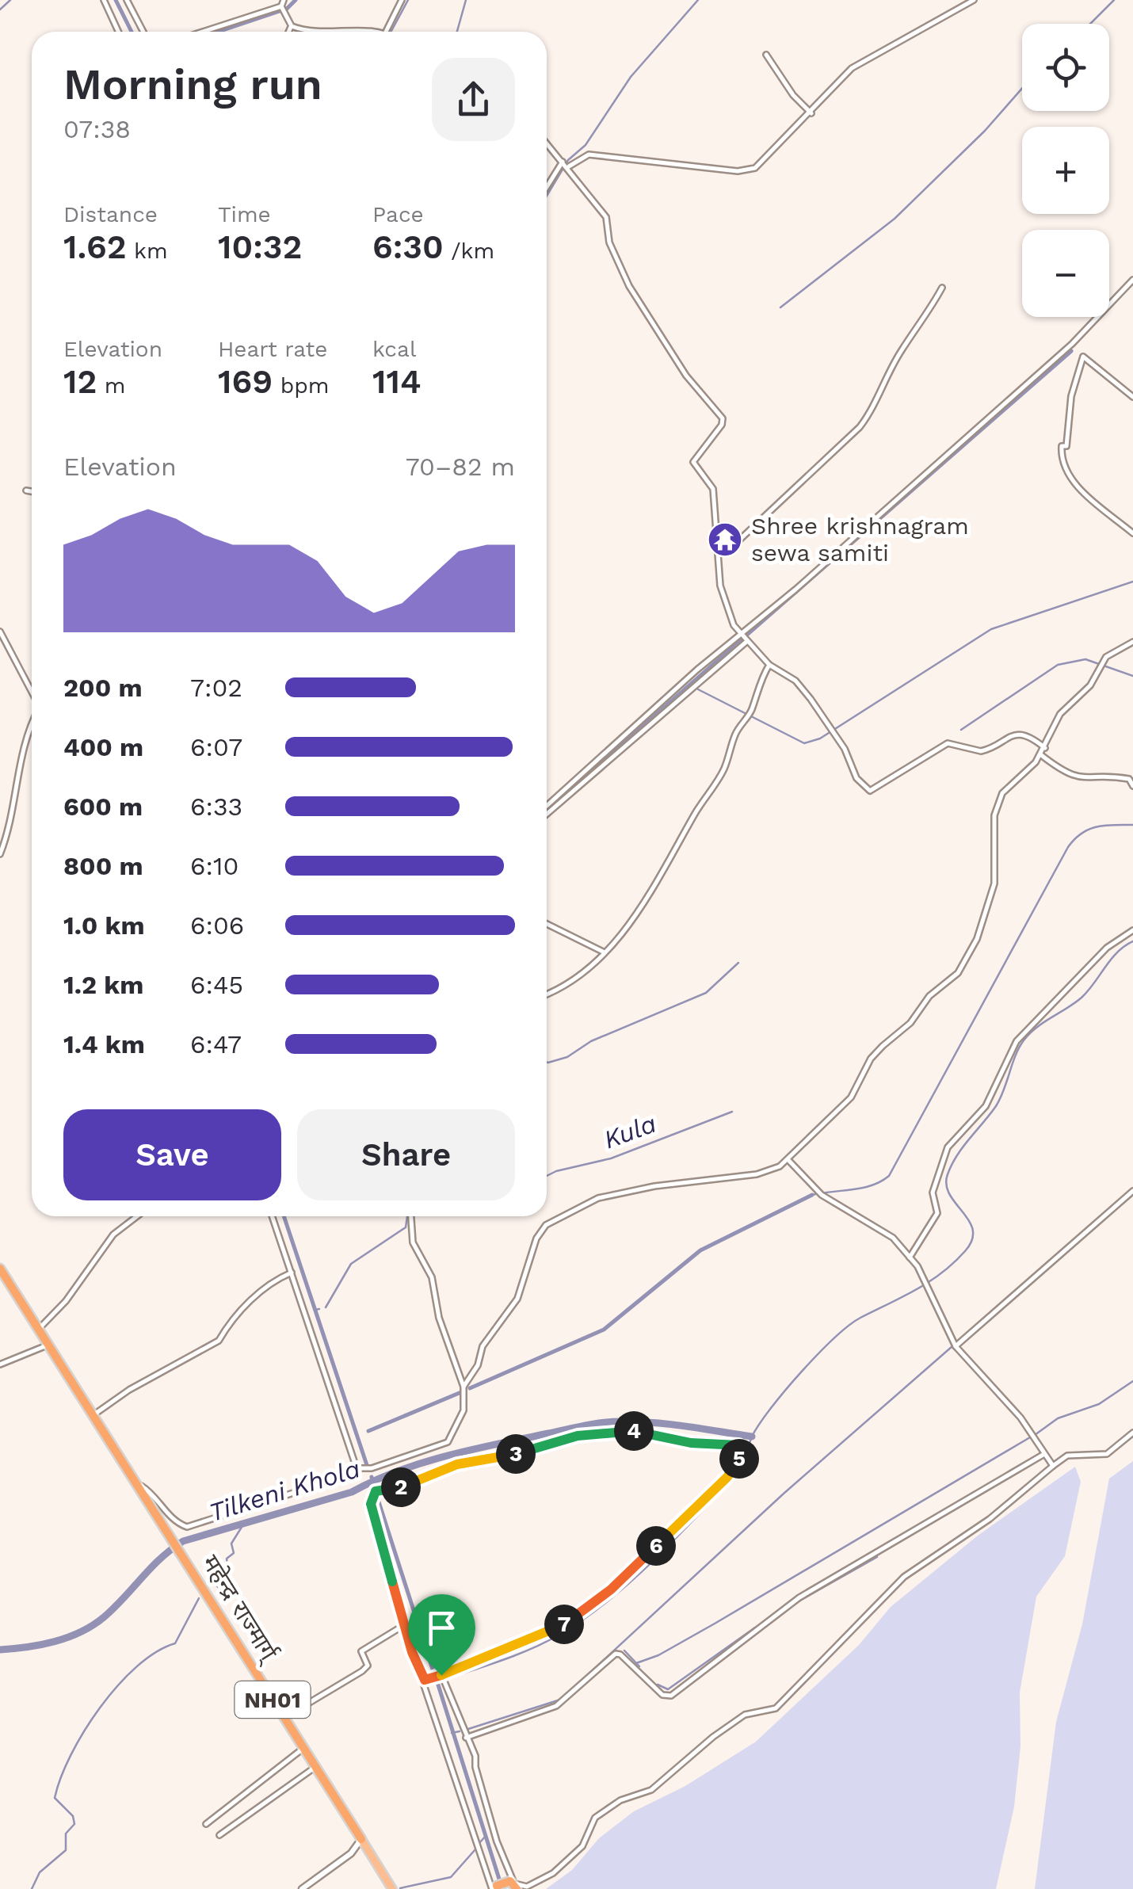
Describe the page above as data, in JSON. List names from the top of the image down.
{
  "streets": {
    "highway": ["महेन्द्र राज्मार्ग्", "NH01"]
  },
  "water": ["Kula", "Tilkeni Khola"],
  "places": {
    "temple": ["Shree krishnagram sewa samiti"]
  },
  "page": {
    "map_buttons": ["+", "−"],
    "heading": ["Morning run", "07:38"],
    "stats": [
      ["Distance", "1.62 km"],
      ["Time", "10:32"],
      ["Pace", "6:30 /km"],
      ["Elevation", "12 m"],
      ["Heart rate", "169 bpm"],
      ["kcal", "114"]
    ],
    "chart": ["Elevation", "70–82 m"],
    "list": [
      {
        "name": "200 m",
        "note": "7:02"
      },
      {
        "name": "400 m",
        "note": "6:07"
      },
      {
        "name": "600 m",
        "note": "6:33"
      },
      {
        "name": "800 m",
        "note": "6:10"
      },
      {
        "name": "1.0 km",
        "note": "6:06"
      },
      {
        "name": "1.2 km",
        "note": "6:45"
      },
      {
        "name": "1.4 km",
        "note": "6:47"
      }
    ],
    "buttons": ["Save", "Share"],
    "pins": [
      "4",
      "3",
      "5",
      "2",
      "6",
      "7"
    ]
  }
}
